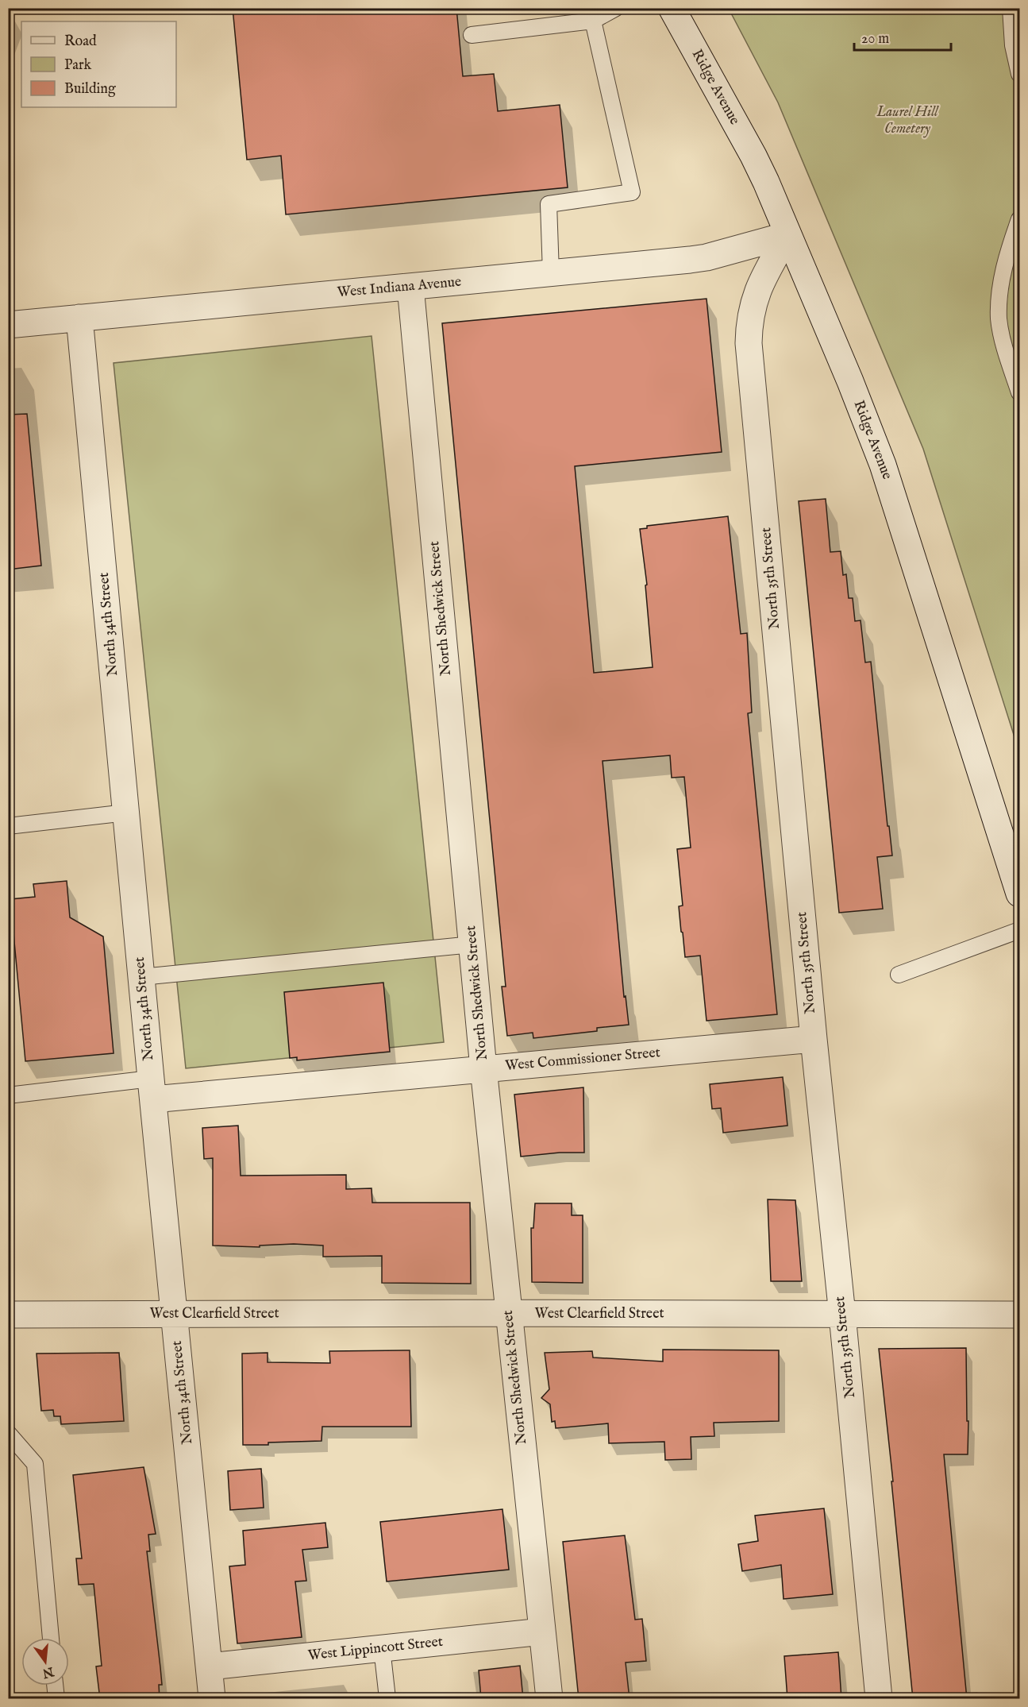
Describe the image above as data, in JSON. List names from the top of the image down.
{
  "streets": {
    "street": [
      "Ridge Avenue",
      "West Indiana Avenue",
      "North 35th Street",
      "North Shedwick Street",
      "North 34th Street",
      "West Commissioner Street",
      "West Clearfield Street",
      "West Lippincott Street"
    ]
  },
  "crossings": [
    ["Ridge Avenue", "West Indiana Avenue"],
    ["Ridge Avenue", "North 35th Street"],
    ["West Indiana Avenue", "North 35th Street"],
    ["West Indiana Avenue", "North Shedwick Street"],
    ["West Indiana Avenue", "North 34th Street"],
    ["North 35th Street", "West Commissioner Street"],
    ["North 35th Street", "West Clearfield Street"],
    ["North Shedwick Street", "West Commissioner Street"],
    ["North Shedwick Street", "West Clearfield Street"],
    ["North Shedwick Street", "West Lippincott Street"],
    ["North 34th Street", "West Commissioner Street"],
    ["North 34th Street", "West Clearfield Street"],
    ["North 34th Street", "West Lippincott Street"]
  ],
  "parks": ["Laurel Hill Cemetery"],
  "legend": ["Road", "Park", "Building"],
  "scale_bar": "20 m",
  "north": "bottom"
}
